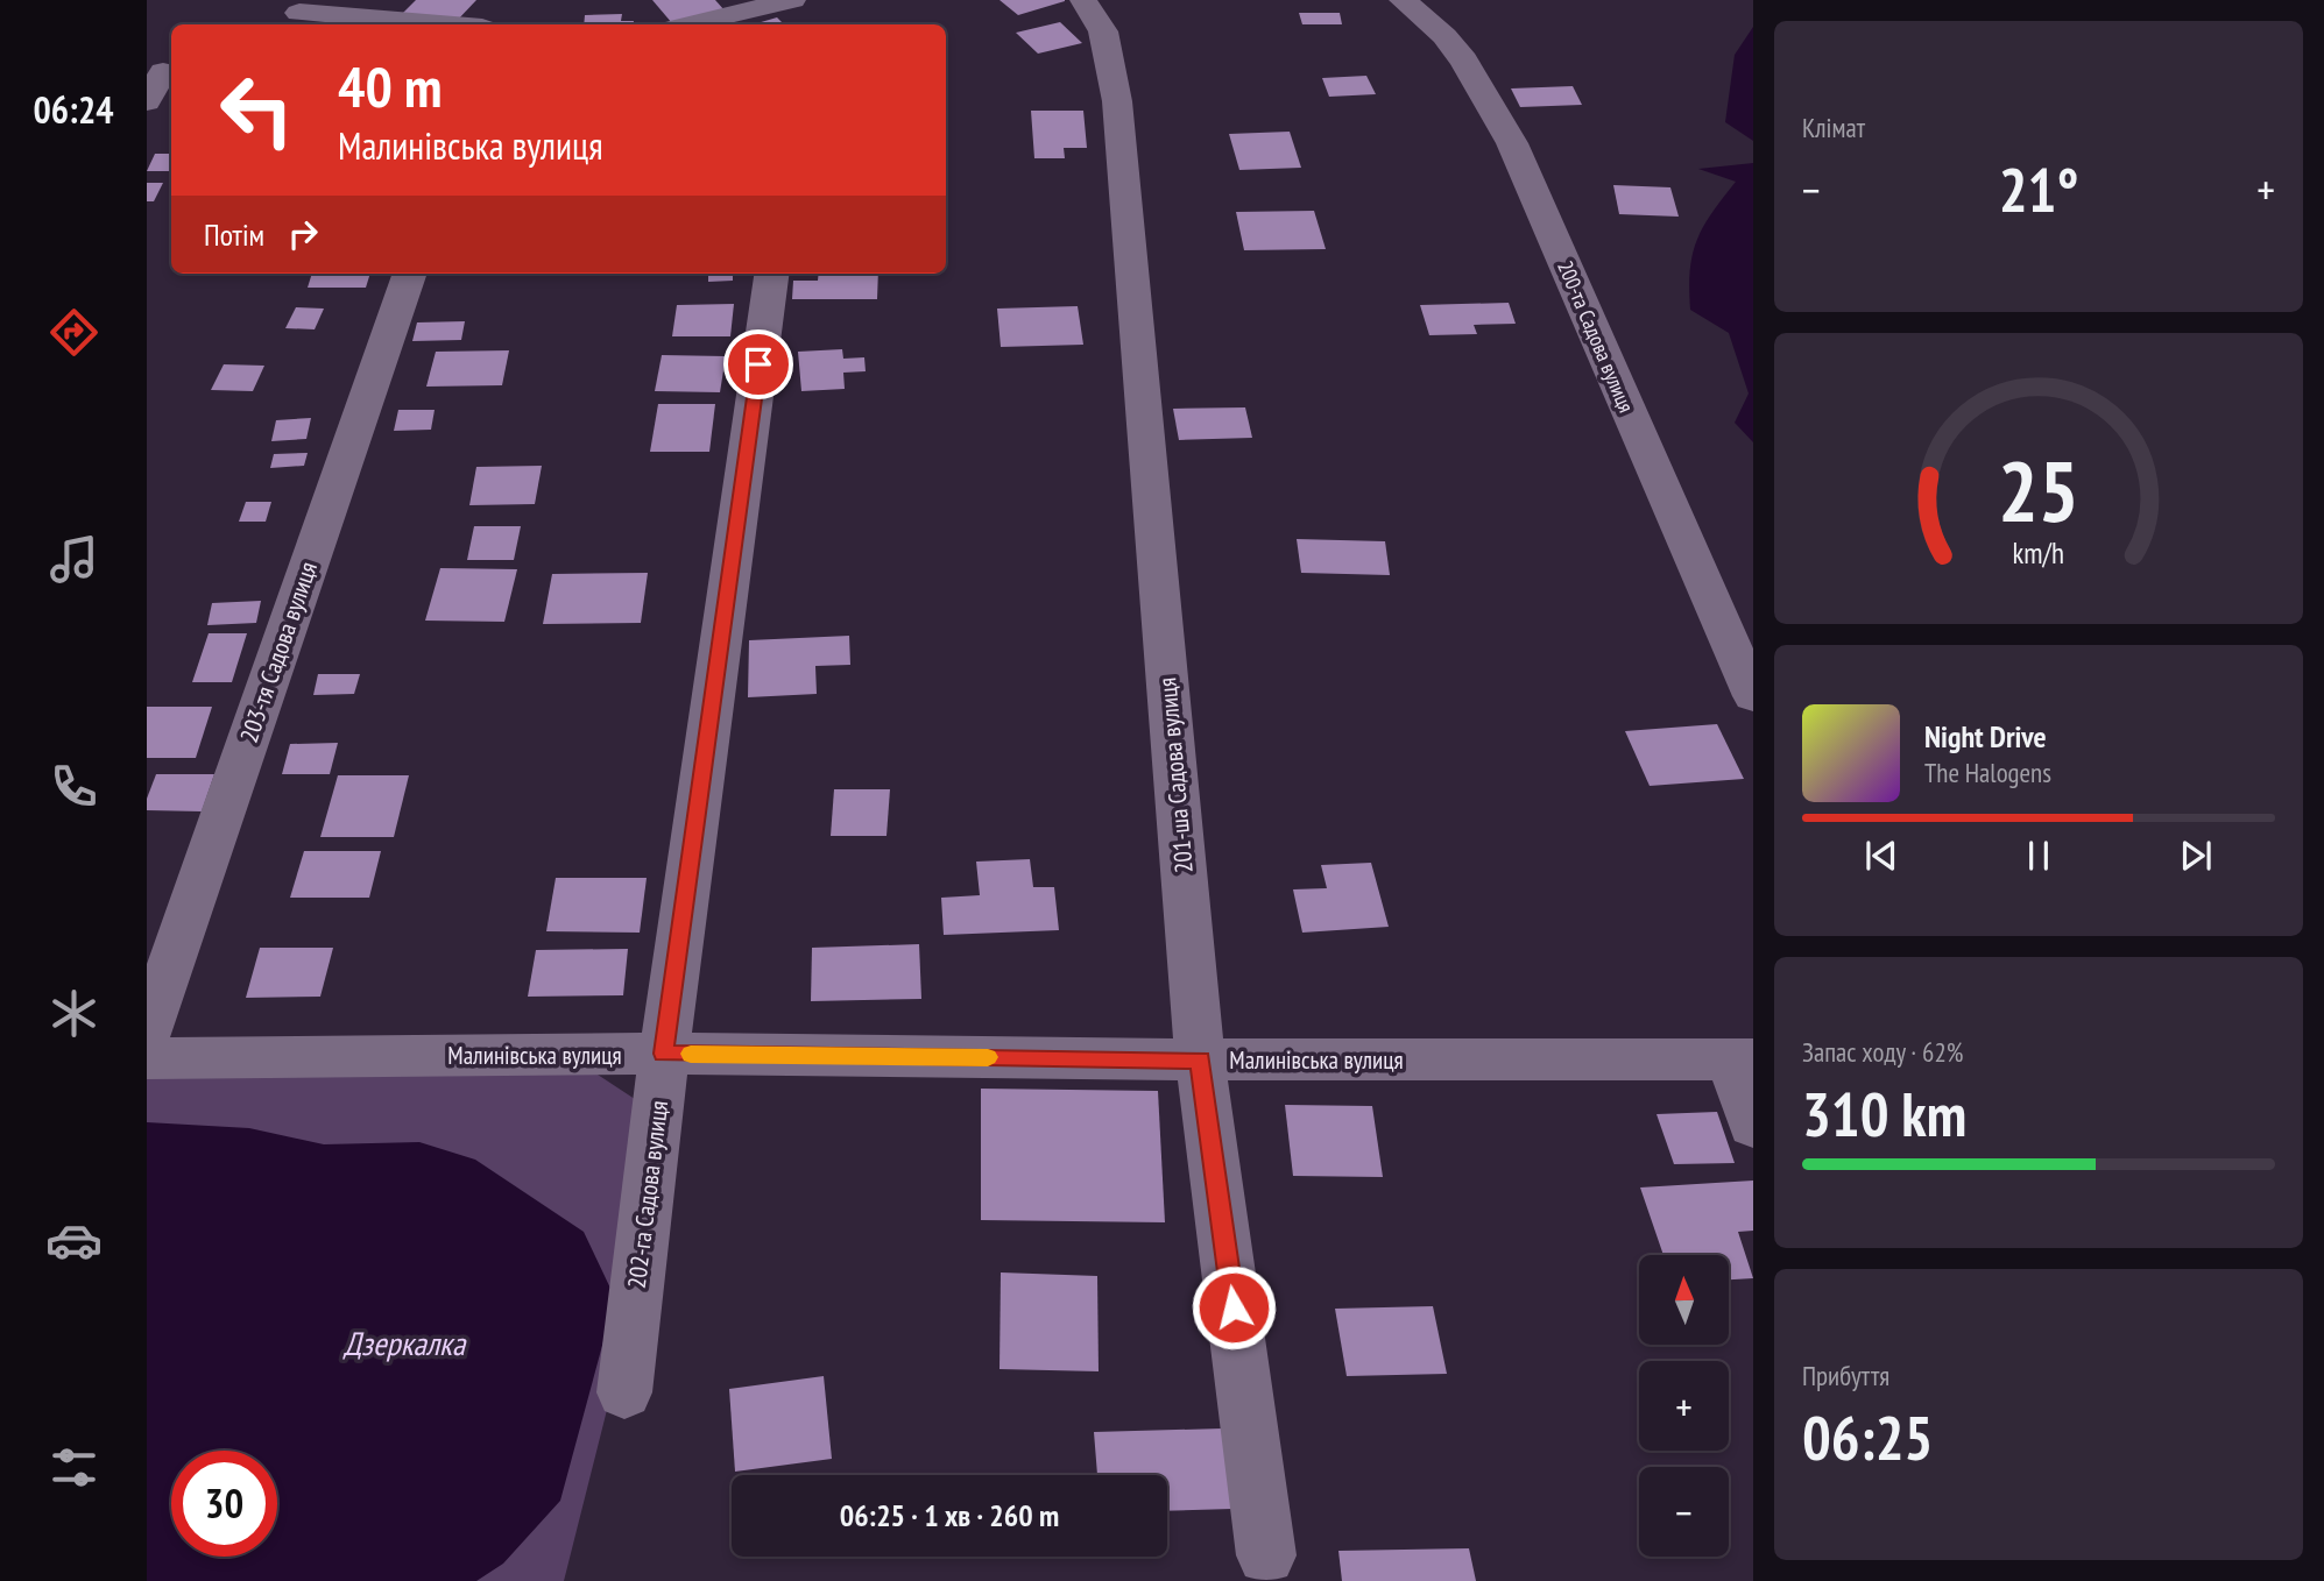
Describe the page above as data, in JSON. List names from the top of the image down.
{
  "streets": {
    "street": [
      "200-та Садова вулиця",
      "203-тя Садова вулиця",
      "201-ша Садова вулиця",
      "Малинівська вулиця",
      "202-га Садова вулиця"
    ]
  },
  "crossings": [
    ["201-ша Садова вулиця", "Малинівська вулиця"],
    ["Малинівська вулиця", "202-га Садова вулиця"]
  ],
  "water": ["Дзеркалка"],
  "north": "top",
  "page": {
    "tabs": "06:24",
    "tile": [
      "Клімат",
      ["Запас ходу · 62%", "310 km"],
      ["Прибуття", "06:25"]
    ],
    "turn": ["40 m", "Малинівська вулиця"],
    "heat": ["−", "21°", "+"],
    "then": "Потім",
    "song": ["Night Drive", "The Halogens"],
    "map_buttons": ["+", "−"],
    "limit": "30",
    "trip": "06:25 · 1 хв · 260 m",
    "gauge": ["25", "km/h"]
  }
}
